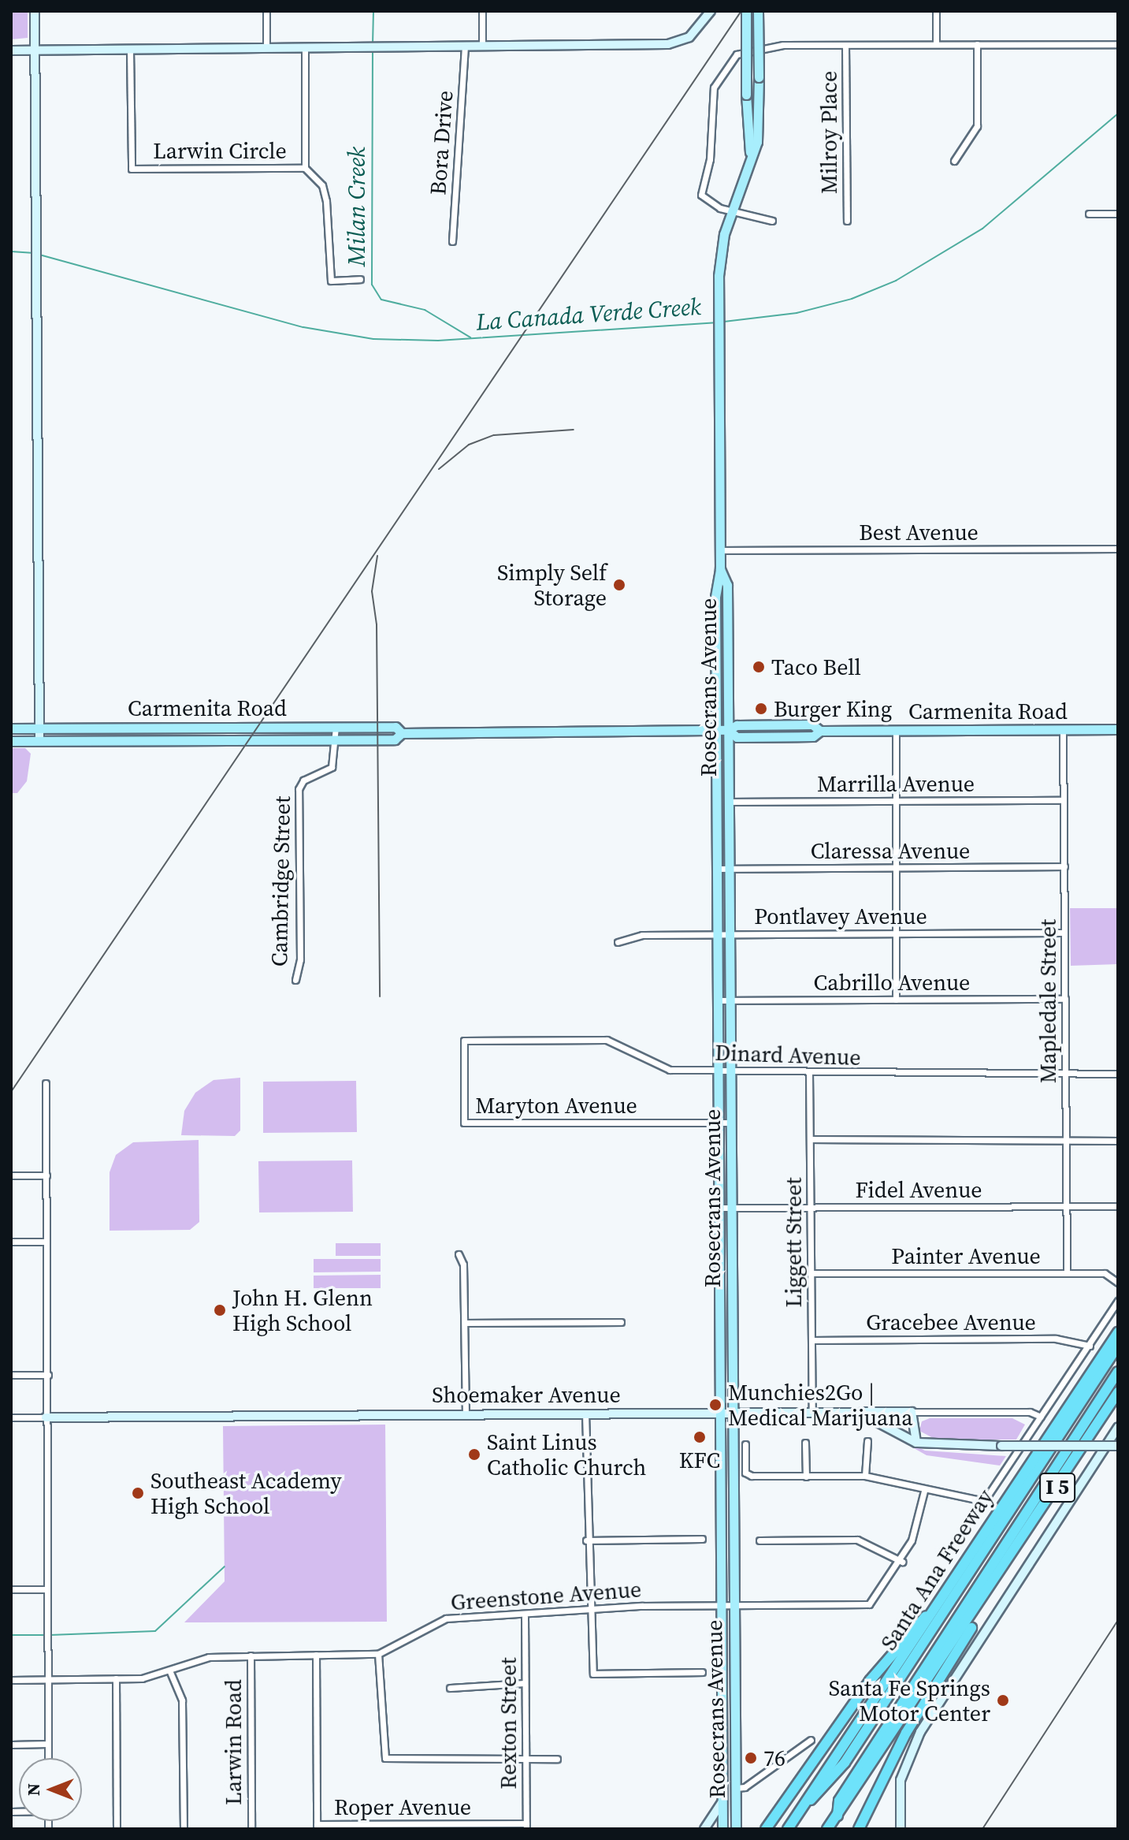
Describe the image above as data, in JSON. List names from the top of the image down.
{
  "streets": {
    "highway": ["I 5", "Santa Ana Freeway"],
    "main road": ["Rosecrans Avenue", "Carmenita Road"],
    "street": [
      "Milroy Place",
      "Bora Drive",
      "Larwin Circle",
      "Best Avenue",
      "Marrilla Avenue",
      "Claressa Avenue",
      "Cambridge Street",
      "Pontlavey Avenue",
      "Cabrillo Avenue",
      "Mapledale Street",
      "Dinard Avenue",
      "Maryton Avenue",
      "Fidel Avenue",
      "Liggett Street",
      "Painter Avenue",
      "Gracebee Avenue",
      "Shoemaker Avenue",
      "Greenstone Avenue",
      "Rexton Street",
      "Larwin Road",
      "Roper Avenue"
    ]
  },
  "crossings": [
    ["Best Avenue", "Rosecrans Avenue"],
    ["Rosecrans Avenue", "Carmenita Road"],
    ["Rosecrans Avenue", "Marrilla Avenue"],
    ["Rosecrans Avenue", "Claressa Avenue"],
    ["Rosecrans Avenue", "Pontlavey Avenue"],
    ["Rosecrans Avenue", "Cabrillo Avenue"],
    ["Rosecrans Avenue", "Dinard Avenue"],
    ["Rosecrans Avenue", "Maryton Avenue"],
    ["Rosecrans Avenue", "Fidel Avenue"],
    ["Rosecrans Avenue", "Shoemaker Avenue"],
    ["Rosecrans Avenue", "Greenstone Avenue"],
    ["Carmenita Road", "Cambridge Street"],
    ["Carmenita Road", "Mapledale Street"],
    ["Marrilla Avenue", "Mapledale Street"],
    ["Claressa Avenue", "Mapledale Street"],
    ["Pontlavey Avenue", "Mapledale Street"],
    ["Cabrillo Avenue", "Mapledale Street"],
    ["Mapledale Street", "Dinard Avenue"],
    ["Mapledale Street", "Fidel Avenue"],
    ["Mapledale Street", "Painter Avenue"],
    ["Dinard Avenue", "Maryton Avenue"],
    ["Dinard Avenue", "Liggett Street"],
    ["Fidel Avenue", "Liggett Street"],
    ["Liggett Street", "Painter Avenue"],
    ["Liggett Street", "Gracebee Avenue"],
    ["Liggett Street", "Shoemaker Avenue"],
    ["Greenstone Avenue", "Rexton Street"],
    ["Greenstone Avenue", "Larwin Road"],
    ["Rexton Street", "Roper Avenue"]
  ],
  "water": ["Milan Creek", "La Canada Verde Creek"],
  "places": [
    "Simply Self Storage",
    "Taco Bell",
    "Burger King",
    "John H. Glenn High School",
    "Munchies2Go | Medical Marijuana",
    "KFC",
    "Saint Linus Catholic Church",
    "Southeast Academy High School",
    "Santa Fe Springs Motor Center",
    "76"
  ],
  "north": "left"
}
